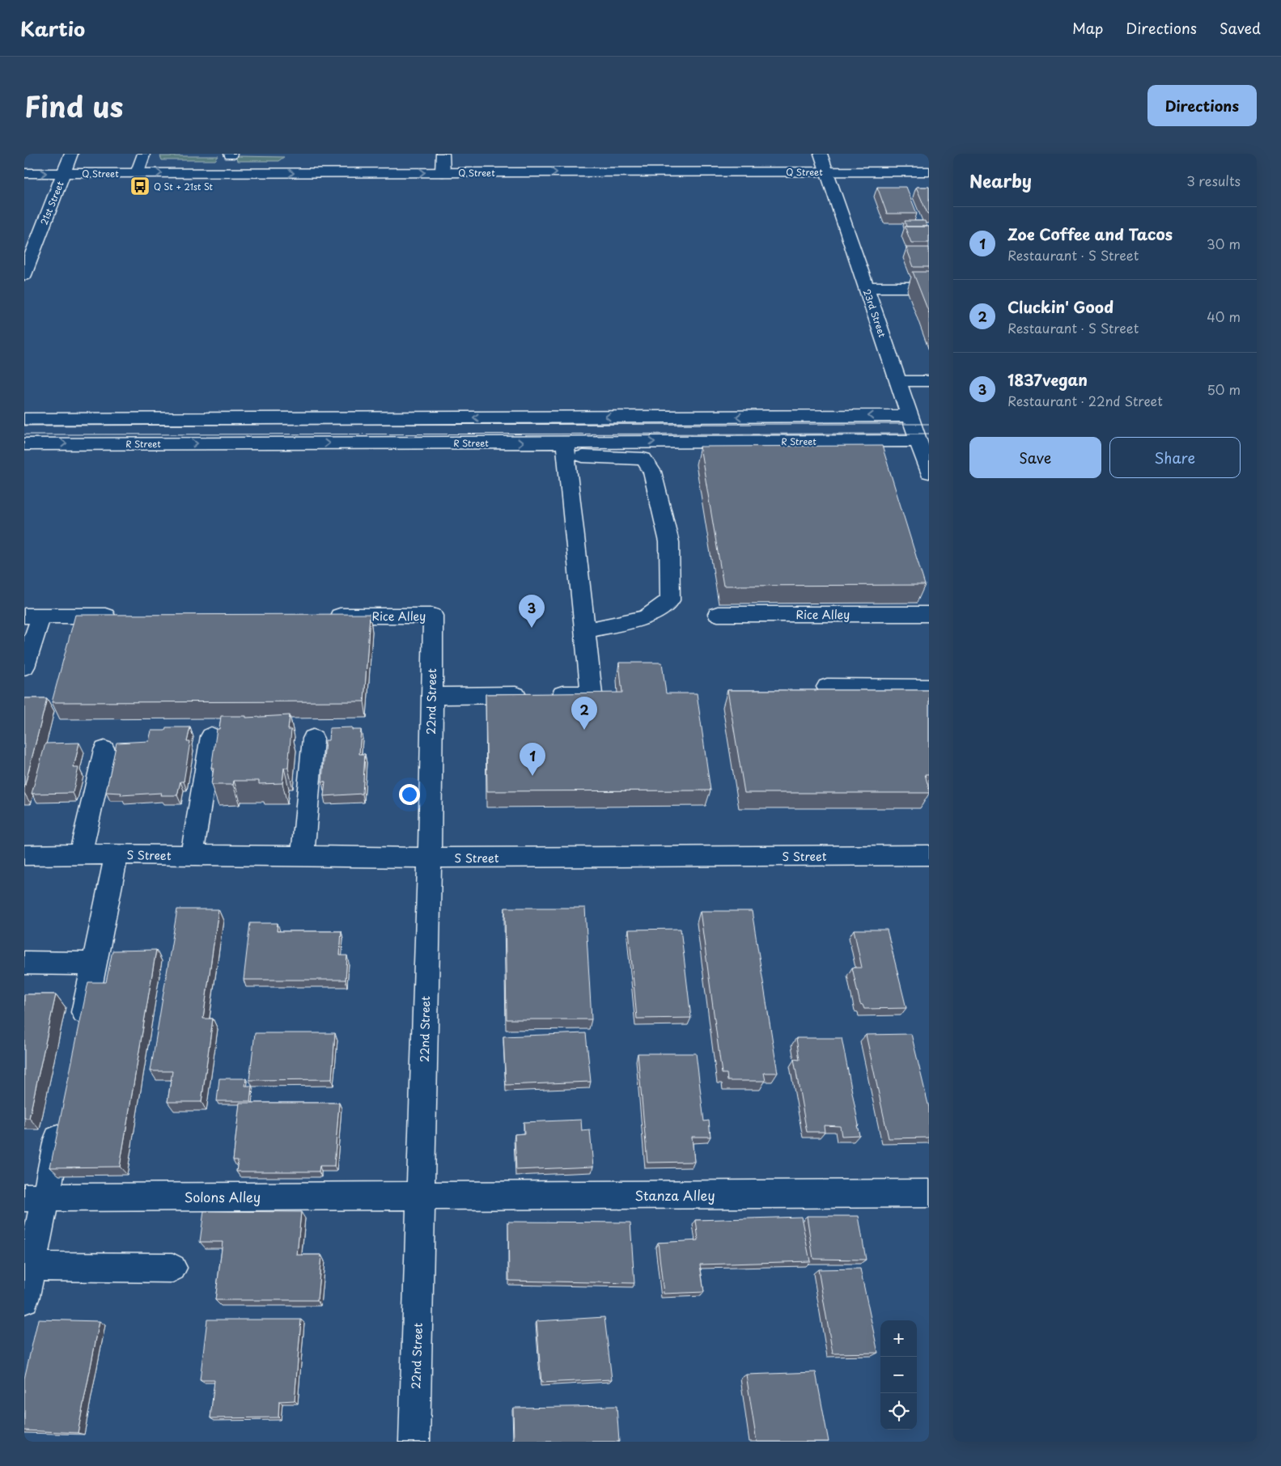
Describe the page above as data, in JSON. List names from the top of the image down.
{
  "streets": {
    "street": [
      "Q Street",
      "21st Street",
      "23rd Street",
      "R Street",
      "Rice Alley",
      "22nd Street",
      "S Street",
      "Stanza Alley",
      "Solons Alley"
    ]
  },
  "crossings": [
    ["Q Street", "21st Street"],
    ["Q Street", "23rd Street"],
    ["23rd Street", "R Street"],
    ["Rice Alley", "22nd Street"],
    ["22nd Street", "S Street"],
    ["22nd Street", "Stanza Alley"],
    ["22nd Street", "Solons Alley"],
    ["Stanza Alley", "Solons Alley"]
  ],
  "one_way": ["Q Street"],
  "places": {
    "bus stop": ["Q St + 21st St"]
  },
  "page": {
    "header": "Kartio",
    "nav": ["Map", "Directions", "Saved"],
    "title": "Find us",
    "buttons": [
      "Directions",
      ["Save", "Share"]
    ],
    "heading": ["Nearby", "3 results"],
    "list": [
      {
        "mark": "1",
        "name": "Zoe Coffee and Tacos",
        "note": "Restaurant · S Street",
        "value": "30 m"
      },
      {
        "mark": "2",
        "name": "Cluckin' Good",
        "note": "Restaurant · S Street",
        "value": "40 m"
      },
      {
        "mark": "3",
        "name": "1837vegan",
        "note": "Restaurant · 22nd Street",
        "value": "50 m"
      }
    ],
    "pins": ["3", "2", "1"],
    "map_buttons": ["+", "−"]
  }
}
